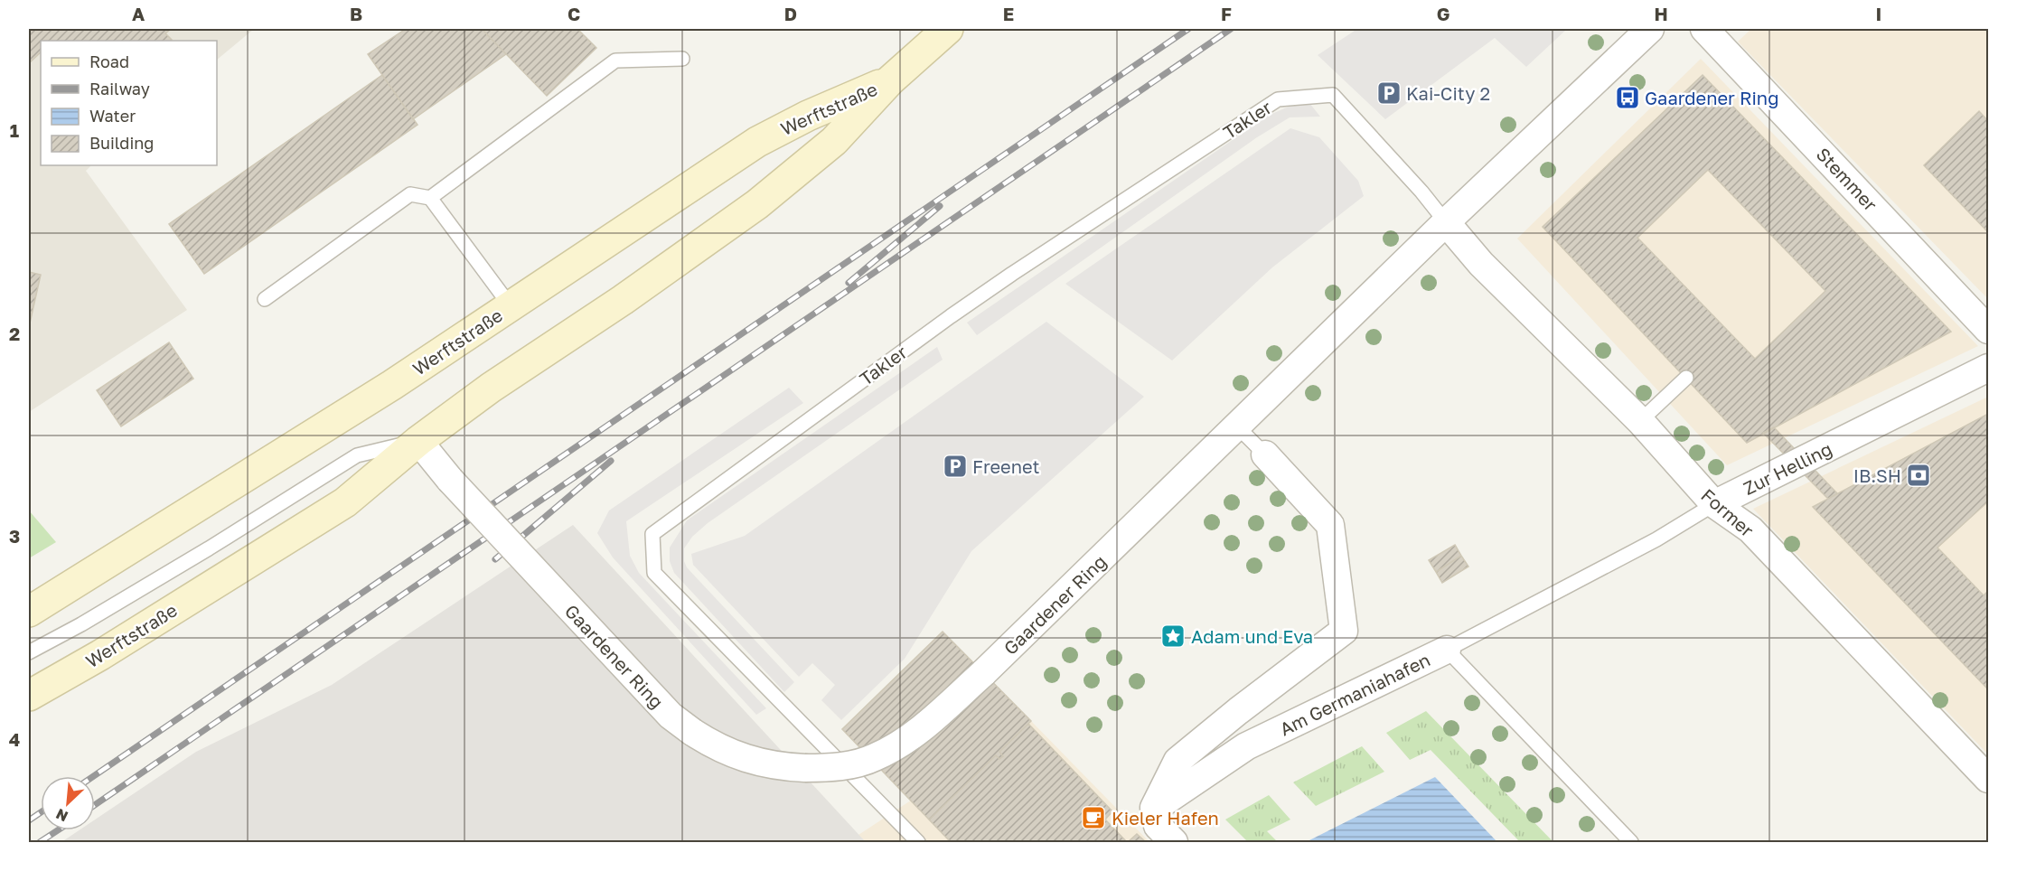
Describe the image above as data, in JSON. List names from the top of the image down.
{
  "streets": {
    "main road": ["Werftstraße"],
    "street": [
      "Stemmer",
      "Zur Helling",
      "Former",
      "Gaardener Ring",
      "Am Germaniahafen"
    ],
    "lane": ["Takler"]
  },
  "crossings": [
    ["Werftstraße", "Gaardener Ring"],
    ["Takler", "Former"],
    ["Takler", "Gaardener Ring"],
    ["Zur Helling", "Former"],
    ["Zur Helling", "Am Germaniahafen"],
    ["Former", "Gaardener Ring"]
  ],
  "places": {
    "parking": ["Kai-City 2", "Freenet"],
    "bus stop": ["Gaardener Ring"],
    "bank": ["IB.SH"],
    "place": ["Adam und Eva"],
    "cafe": ["Kieler Hafen"]
  },
  "legend": [
    "Road",
    "Railway",
    "Water",
    "Building"
  ],
  "north": "bottom left",
  "grid": {
    "columns": [
      "A",
      "B",
      "C",
      "D",
      "E",
      "F",
      "G",
      "H",
      "I"
    ],
    "rows": [
      "1",
      "2",
      "3",
      "4"
    ]
  }
}
